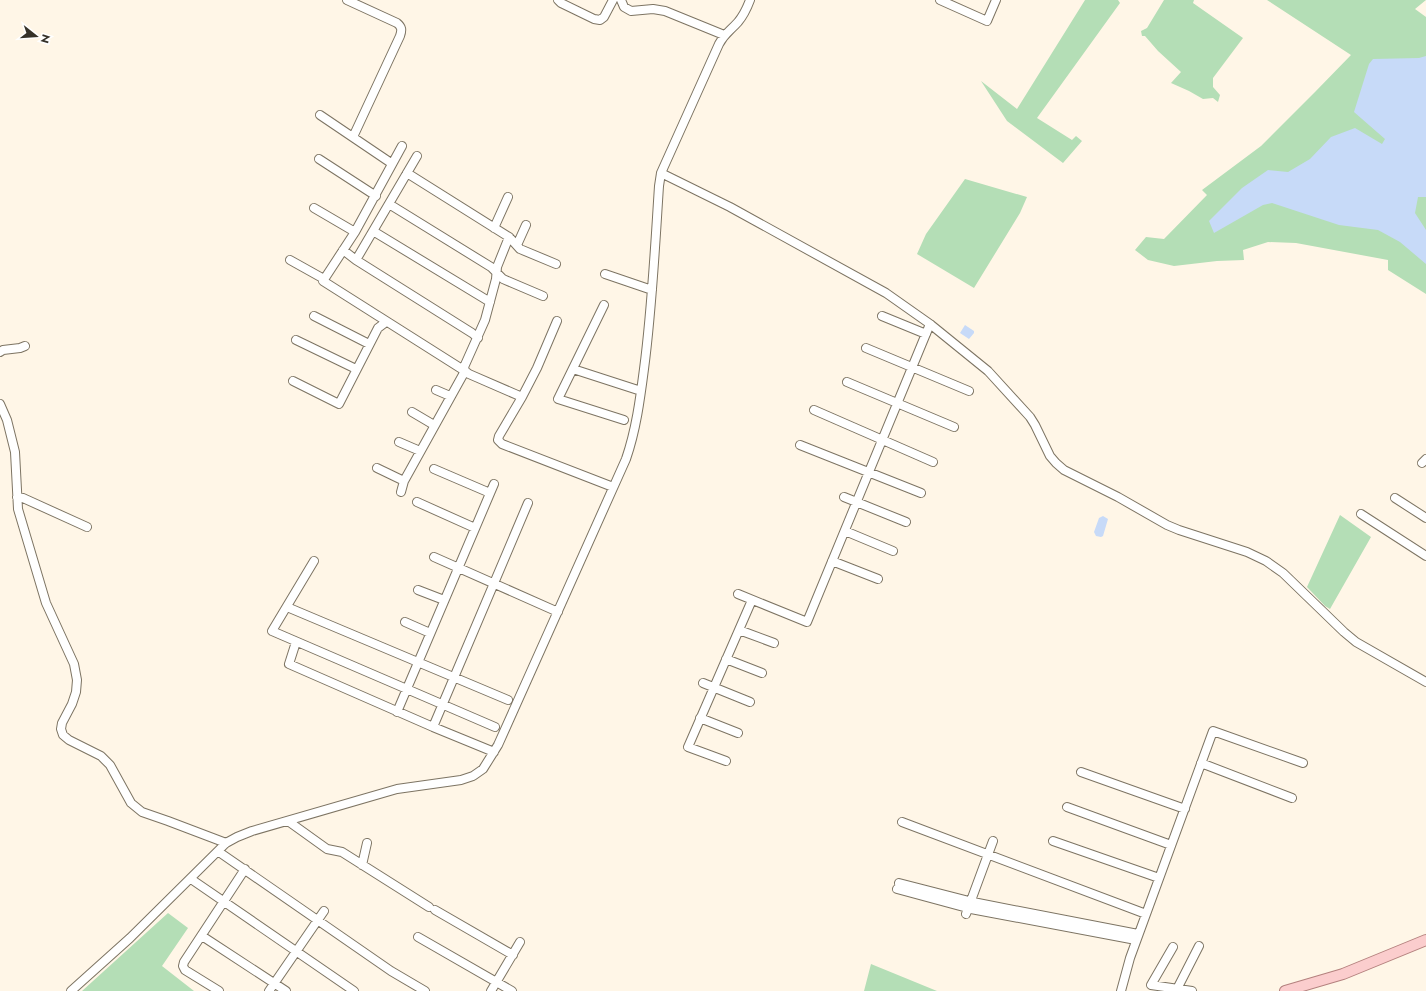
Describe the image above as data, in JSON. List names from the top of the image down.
{
  "north": "right"
}
